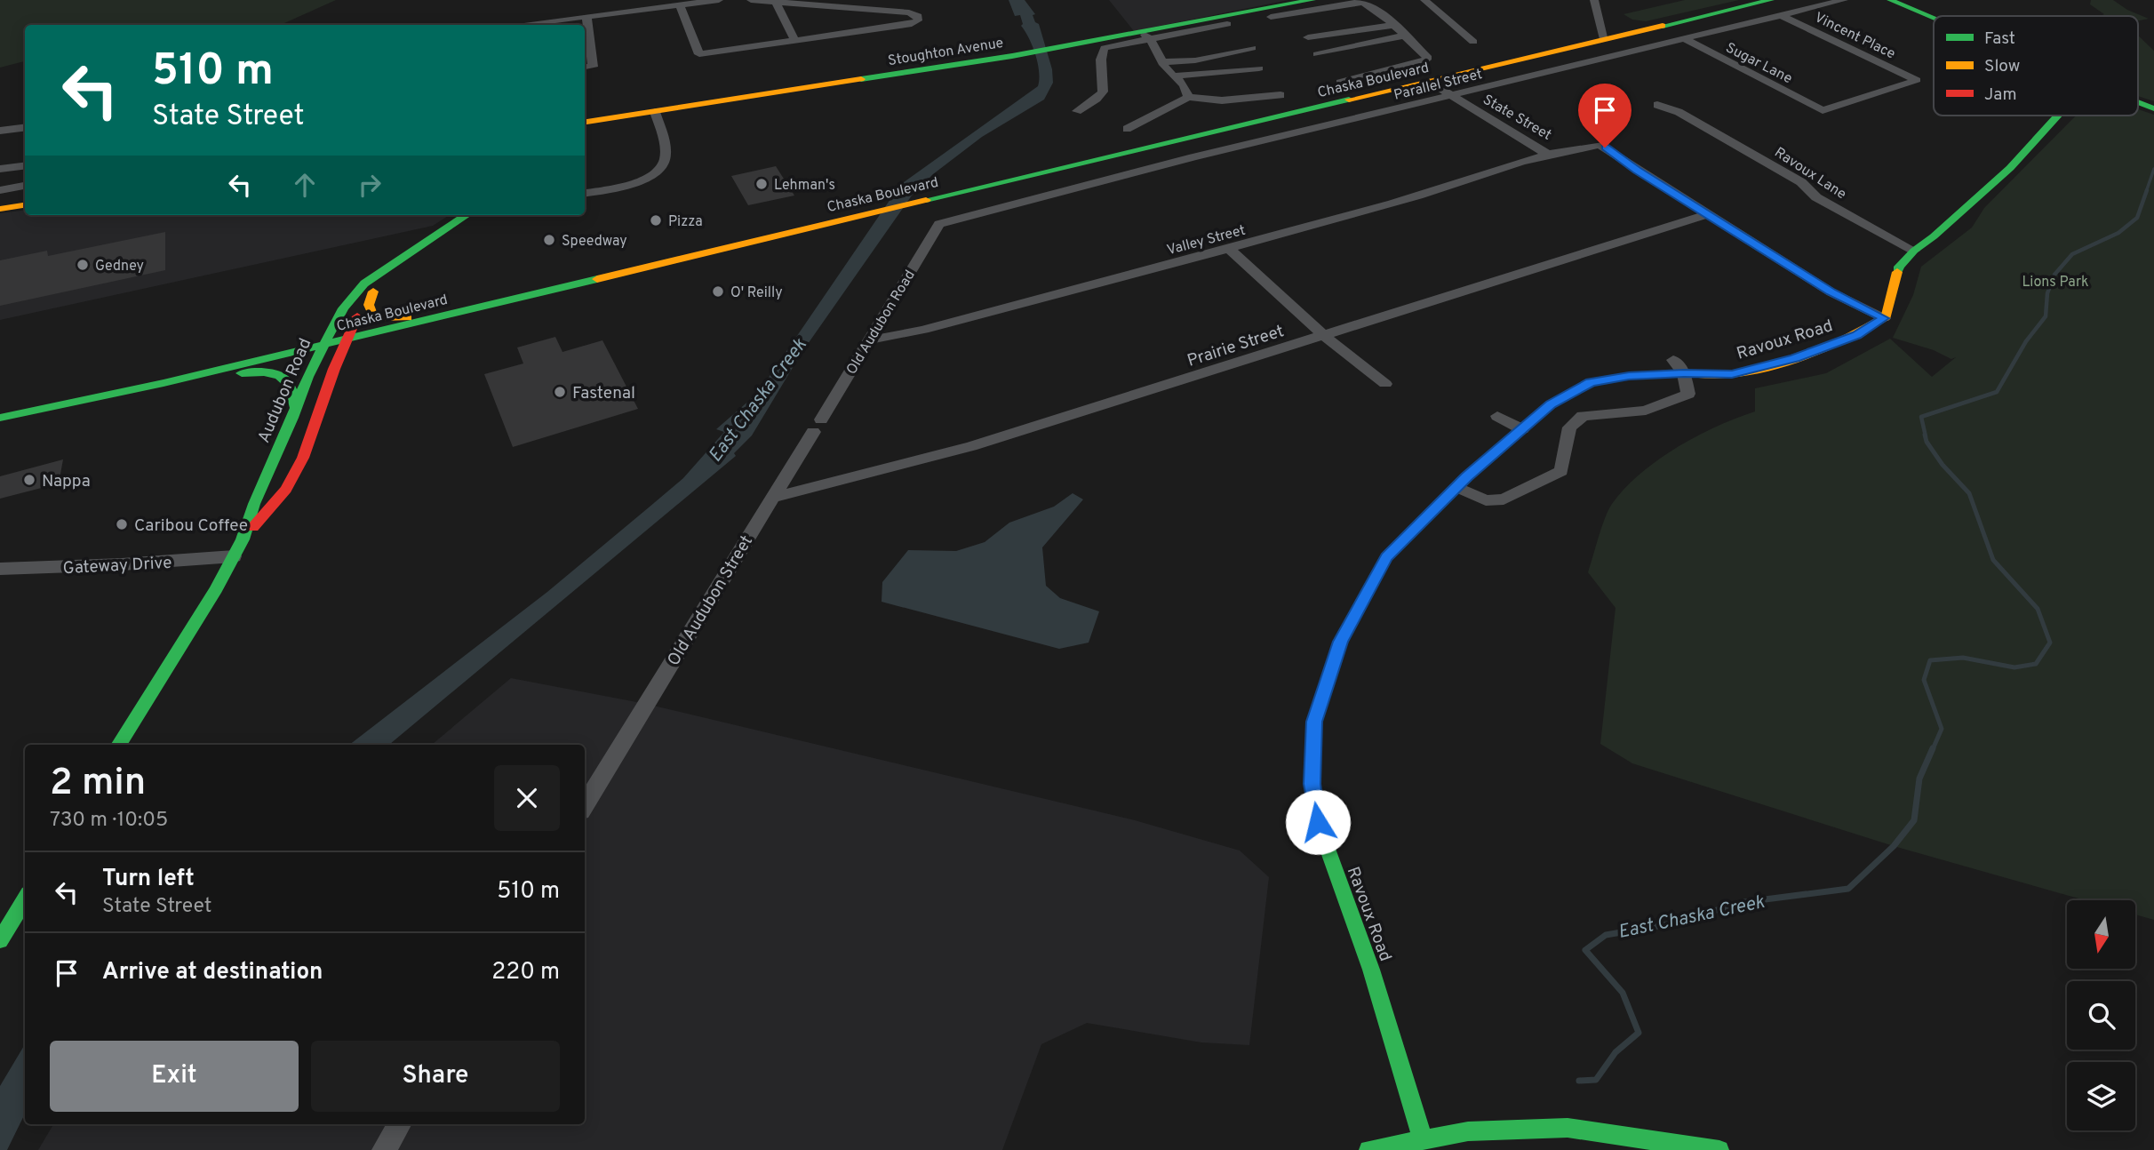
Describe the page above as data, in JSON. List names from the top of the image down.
{
  "streets": {
    "street": [
      "Vincent Place",
      "Stoughton Avenue",
      "Sugar Lane",
      "Chaska Boulevard",
      "Parallel Street",
      "State Street",
      "Ravoux Lane",
      "Valley Street",
      "Old Audubon Road",
      "Ravoux Road",
      "Prairie Street",
      "Audubon Road",
      "Gateway Drive",
      "Old Audubon Street"
    ]
  },
  "crossings": [
    ["Vincent Place", "Sugar Lane"],
    ["Vincent Place", "Parallel Street"],
    ["Sugar Lane", "Parallel Street"],
    ["Chaska Boulevard", "State Street"],
    ["Chaska Boulevard", "Audubon Road"],
    ["Parallel Street", "State Street"],
    ["Parallel Street", "Old Audubon Road"],
    ["State Street", "Valley Street"],
    ["State Street", "Ravoux Road"],
    ["State Street", "Prairie Street"],
    ["Valley Street", "Old Audubon Road"],
    ["Old Audubon Road", "Prairie Street"],
    ["Old Audubon Road", "Old Audubon Street"],
    ["Prairie Street", "Old Audubon Street"],
    ["Audubon Road", "Gateway Drive"]
  ],
  "water": ["East Chaska Creek"],
  "parks": ["Lions Park"],
  "places": [
    "Lehman's",
    "Pizza",
    "Speedway",
    "Gedney",
    "O' Reilly",
    "Fastenal",
    "Nappa",
    "Caribou Coffee"
  ],
  "legend": ["Fast", "Slow", "Jam"],
  "north": "bottom",
  "page": {
    "turn": ["510 m", "State Street"],
    "heading": ["2 min", "730 m · 10:05"],
    "list": [
      {
        "name": "Turn left",
        "note": "State Street",
        "value": "510 m"
      },
      {
        "name": "Arrive at destination",
        "value": "220 m"
      }
    ],
    "buttons": ["Exit", "Share"]
  }
}
